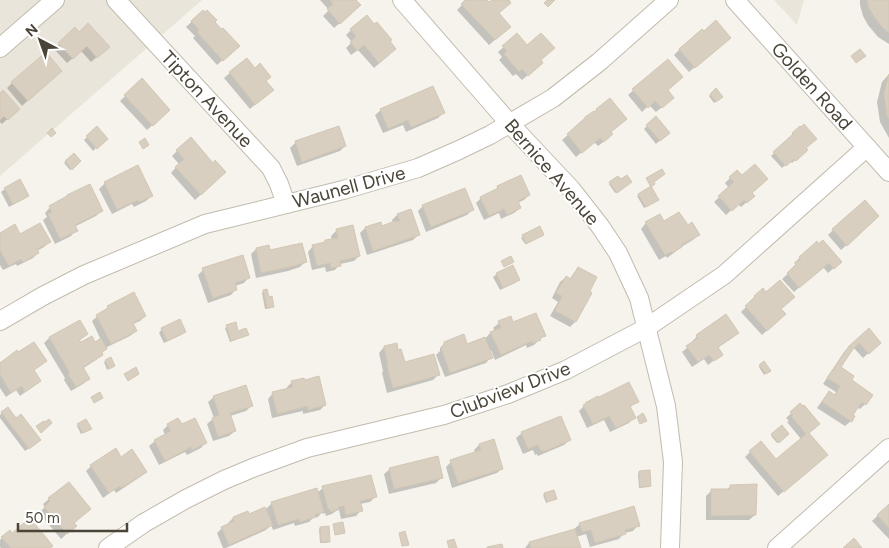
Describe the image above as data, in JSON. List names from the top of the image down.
{
  "streets": {
    "street": [
      "Golden Road",
      "Tipton Avenue",
      "Bernice Avenue",
      "Waunell Drive",
      "Clubview Drive"
    ]
  },
  "crossings": [
    ["Golden Road", "Clubview Drive"],
    ["Tipton Avenue", "Waunell Drive"],
    ["Bernice Avenue", "Waunell Drive"],
    ["Bernice Avenue", "Clubview Drive"]
  ],
  "scale_bar": "50 m",
  "north": "top left"
}
